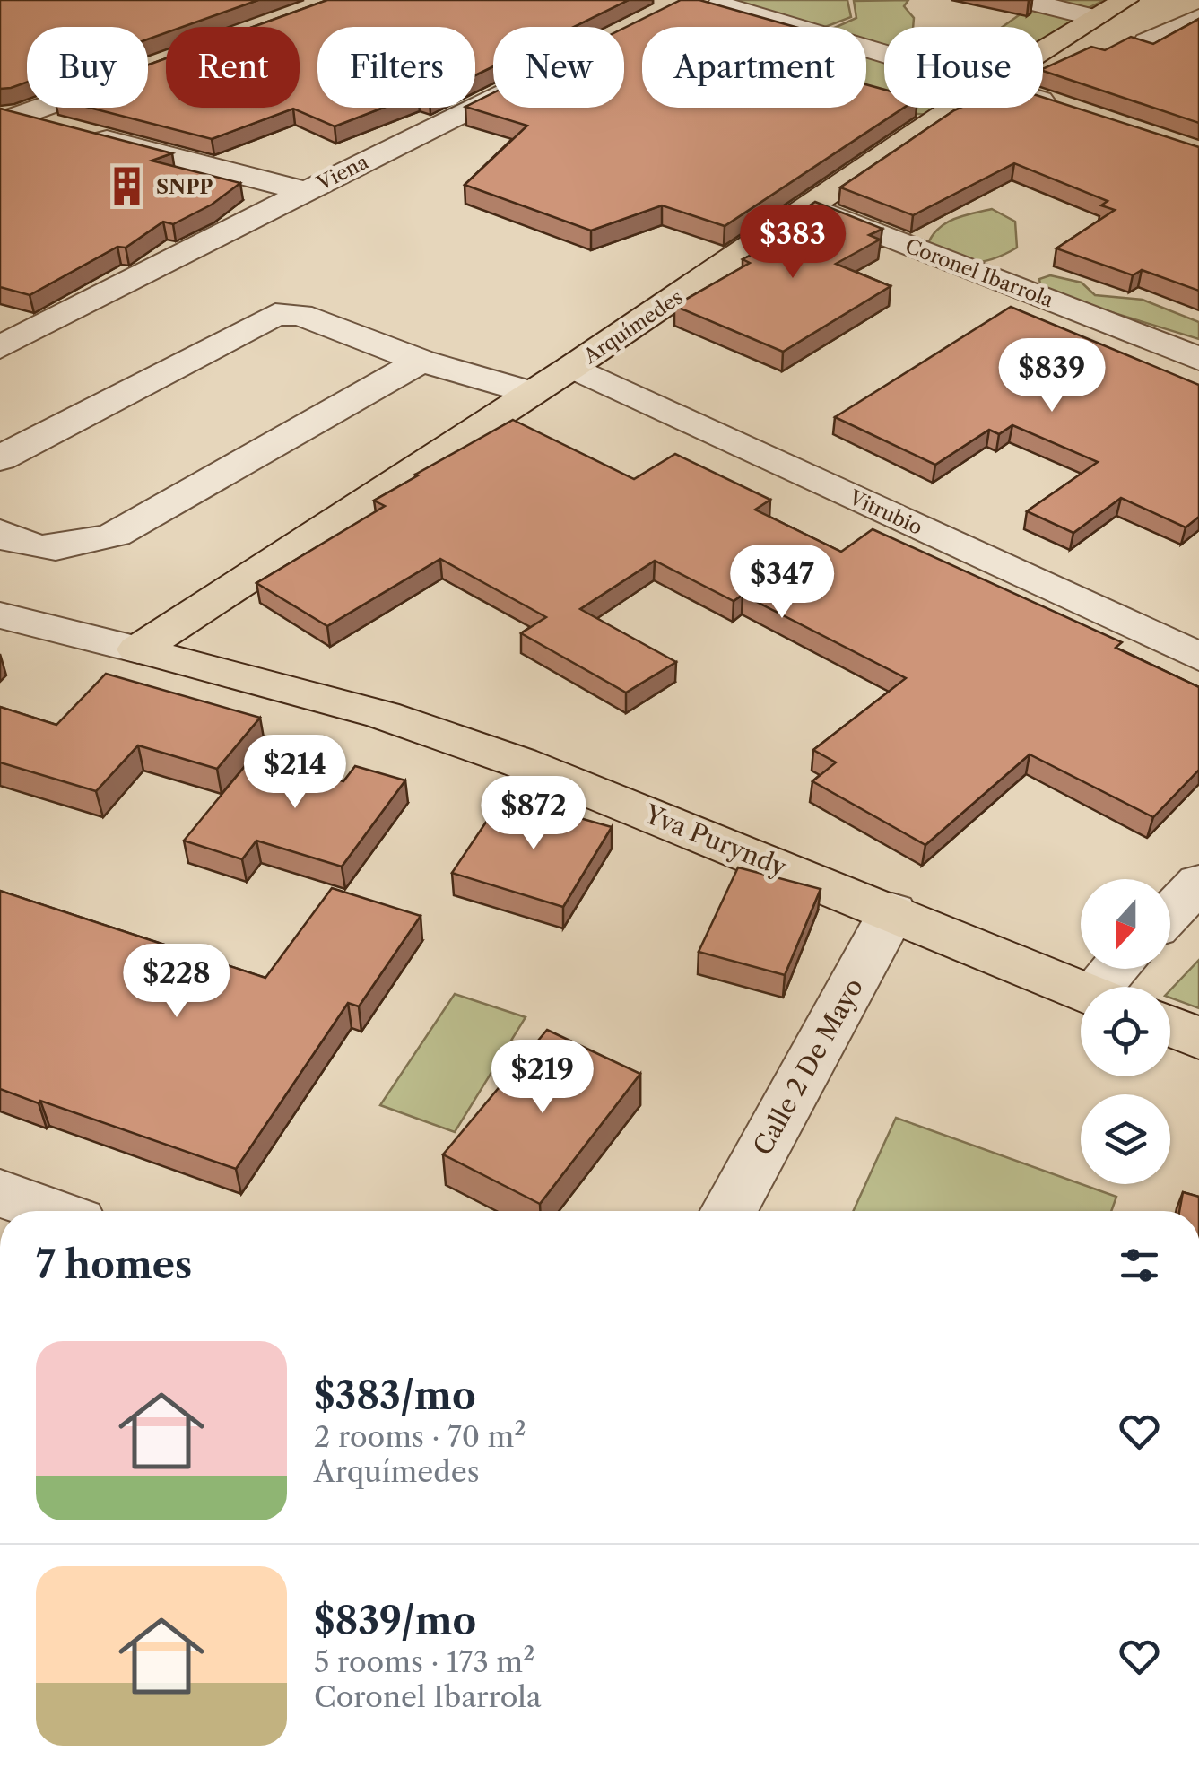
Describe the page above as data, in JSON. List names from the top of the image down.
{
  "streets": {
    "main road": ["Arquímedes", "Yva Puryndy"],
    "street": [
      "Viena",
      "Coronel Ibarrola",
      "Vitrubio",
      "Calle 2 De Mayo"
    ]
  },
  "crossings": [
    ["Coronel Ibarrola", "Arquímedes"],
    ["Arquímedes", "Vitrubio"],
    ["Arquímedes", "Yva Puryndy"],
    ["Yva Puryndy", "Calle 2 De Mayo"]
  ],
  "places": {
    "building": ["SNPP"]
  },
  "north": "bottom",
  "page": {
    "chip": [
      "Buy",
      "Rent",
      "Filters",
      "New",
      "Apartment",
      "House"
    ],
    "price": [
      "$383",
      "$839",
      "$347",
      "$214",
      "$872",
      "$228",
      "$219"
    ],
    "heading": "7 homes",
    "list": [
      {
        "name": "$383/mo",
        "note": "2 rooms · 70 m² · Arquímedes"
      },
      {
        "name": "$839/mo",
        "note": "5 rooms · 173 m² · Coronel Ibarrola"
      }
    ]
  }
}
